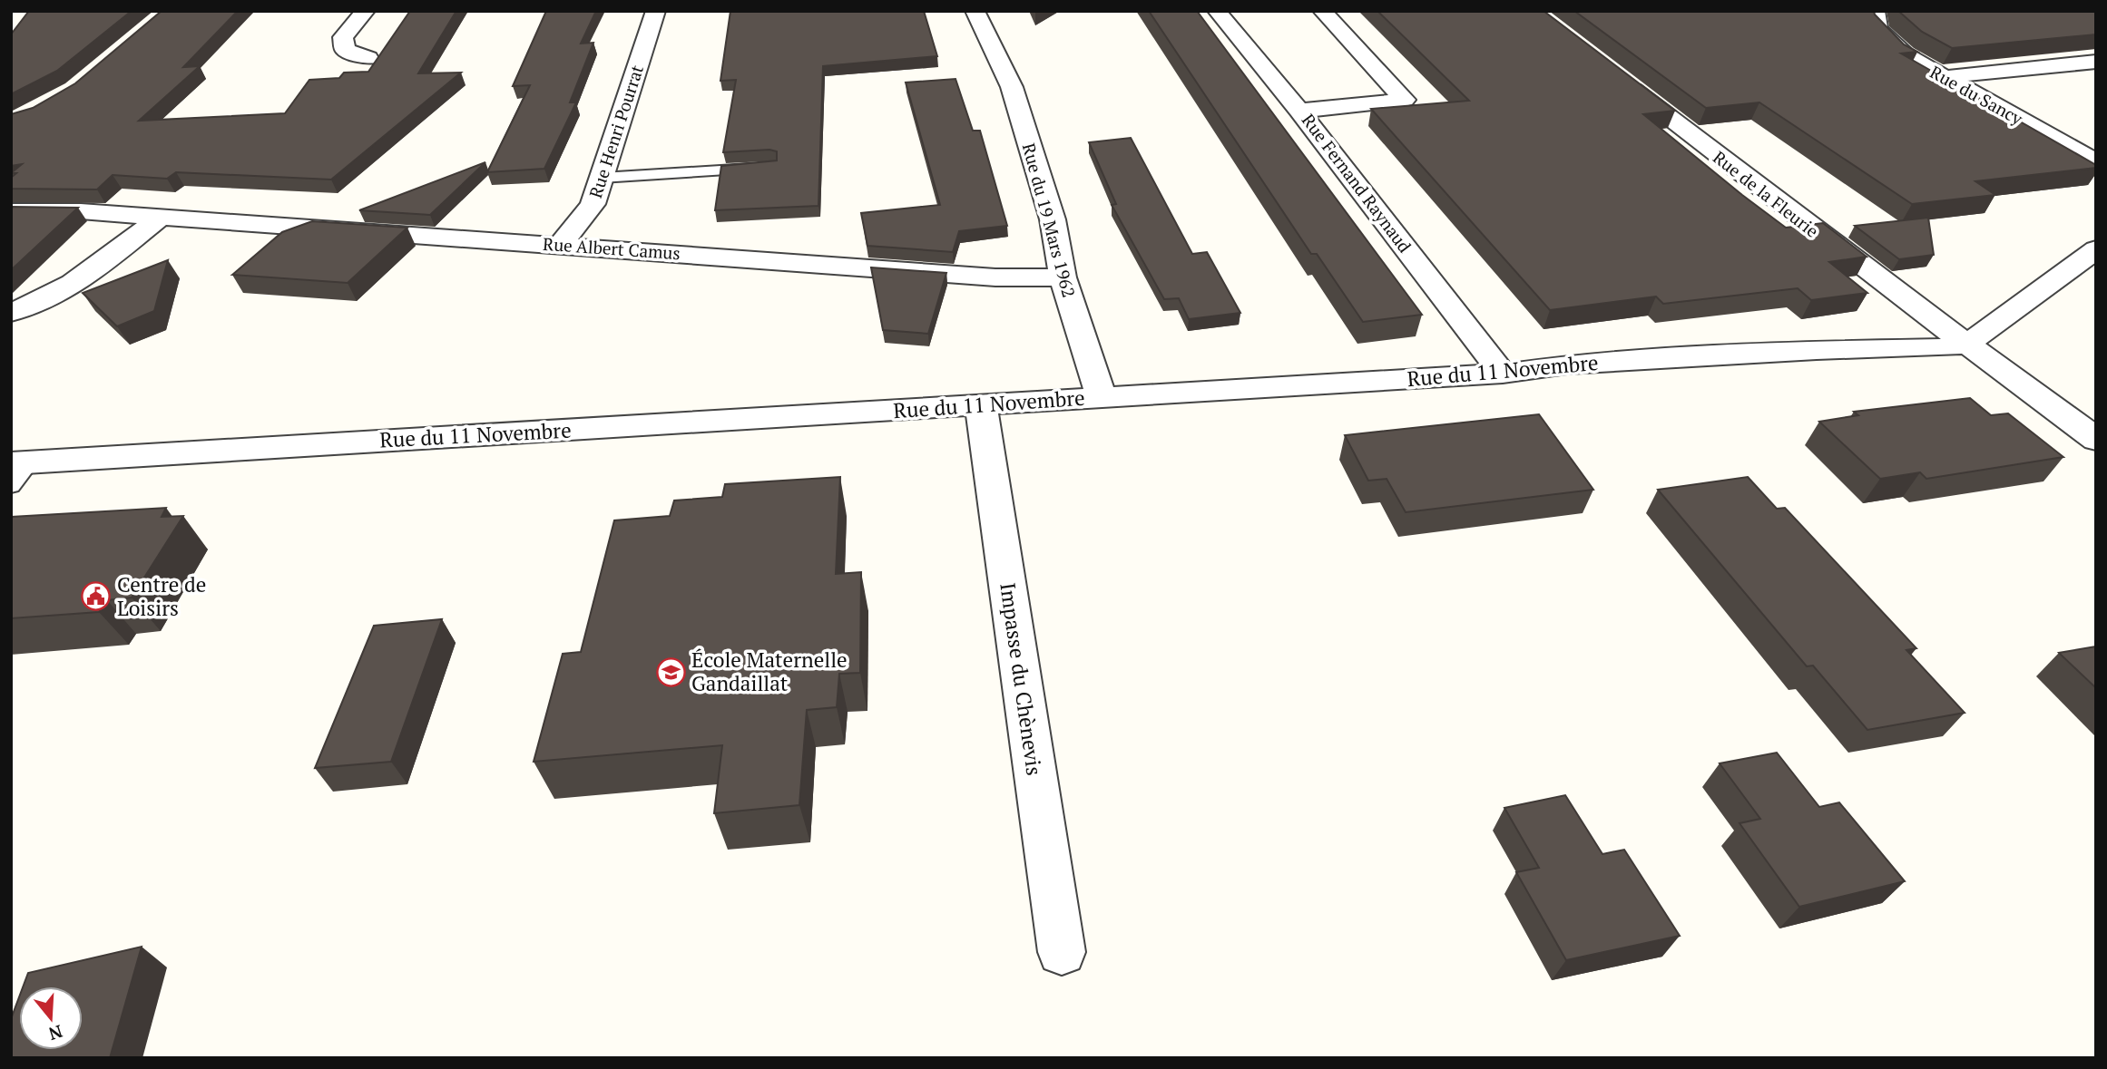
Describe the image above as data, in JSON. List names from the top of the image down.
{
  "streets": {
    "street": [
      "Rue du Sancy",
      "Rue Henri Pourrat",
      "Rue Fernand Raynaud",
      "Rue de la Fleurie",
      "Rue du 19 Mars 1962",
      "Rue Albert Camus",
      "Rue du 11 Novembre",
      "Impasse du Chènevis"
    ]
  },
  "crossings": [
    ["Rue Henri Pourrat", "Rue Albert Camus"],
    ["Rue Fernand Raynaud", "Rue du 11 Novembre"],
    ["Rue de la Fleurie", "Rue du 11 Novembre"],
    ["Rue du 19 Mars 1962", "Rue Albert Camus"],
    ["Rue du 19 Mars 1962", "Rue du 11 Novembre"],
    ["Rue du 11 Novembre", "Impasse du Chènevis"]
  ],
  "places": {
    "public building": ["Centre de Loisirs"],
    "school or university": ["École Maternelle Gandaillat"]
  },
  "north": "bottom"
}
